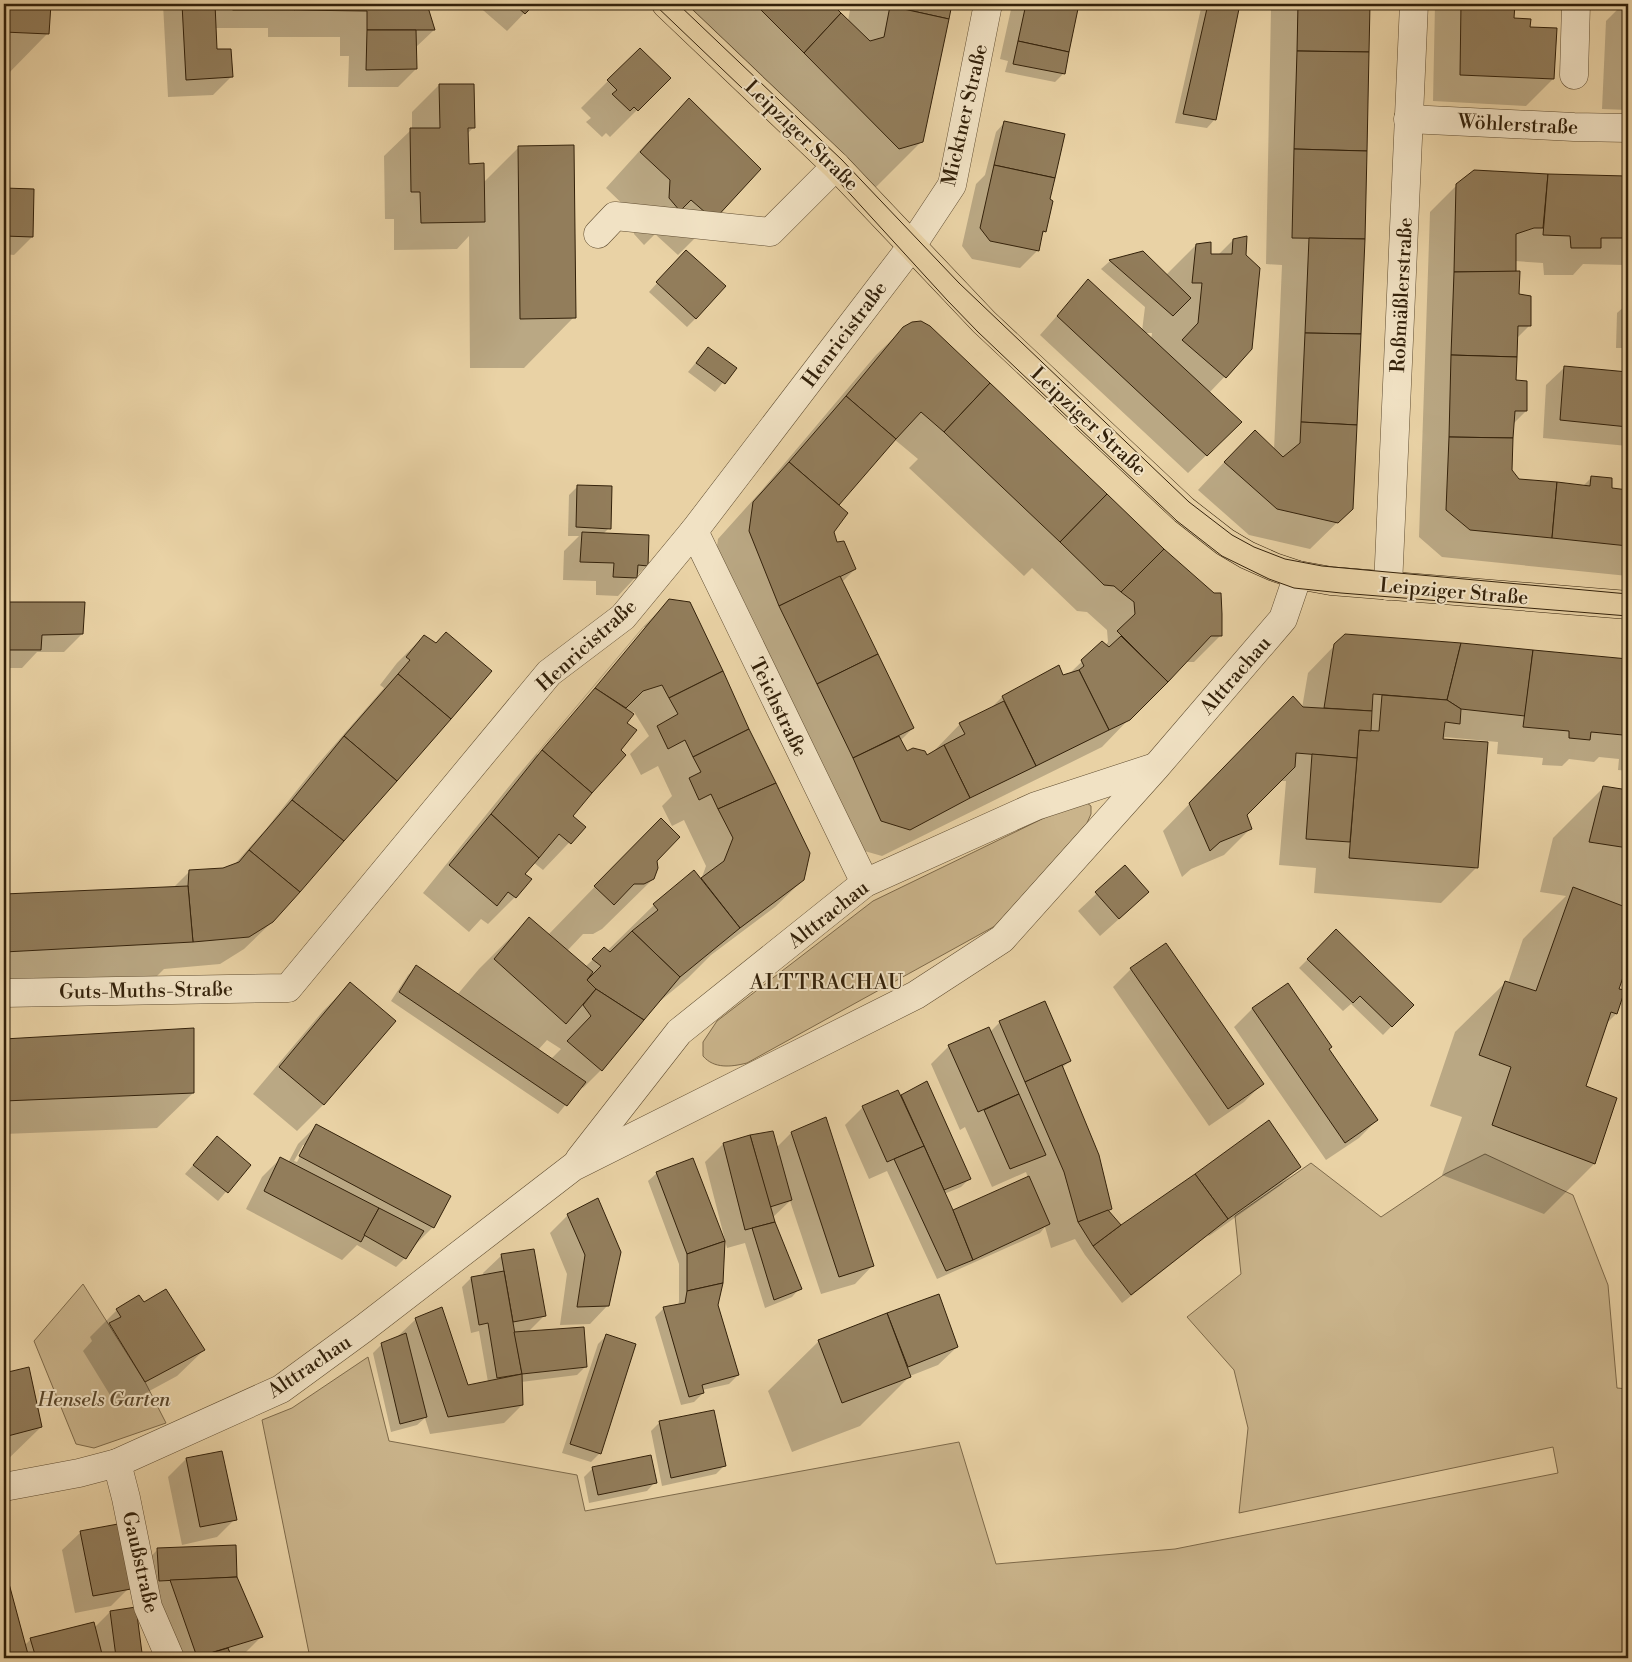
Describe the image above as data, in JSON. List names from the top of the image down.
{
  "streets": {
    "main road": ["Leipziger Straße"],
    "street": [
      "Micktner Straße",
      "Wöhlerstraße",
      "Roßmäßlerstraße",
      "Henricistraße",
      "Alttrachau",
      "Teichstraße",
      "Guts-Muths-Straße",
      "Gaußstraße"
    ]
  },
  "crossings": [
    ["Micktner Straße", "Leipziger Straße"],
    ["Micktner Straße", "Henricistraße"],
    ["Wöhlerstraße", "Roßmäßlerstraße"],
    ["Leipziger Straße", "Roßmäßlerstraße"],
    ["Leipziger Straße", "Henricistraße"],
    ["Leipziger Straße", "Alttrachau"],
    ["Henricistraße", "Teichstraße"],
    ["Henricistraße", "Guts-Muths-Straße"],
    ["Alttrachau", "Teichstraße"],
    ["Alttrachau", "Gaußstraße"]
  ],
  "districts": ["ALTTRACHAU"],
  "parks": ["Hensels Garten"]
}
